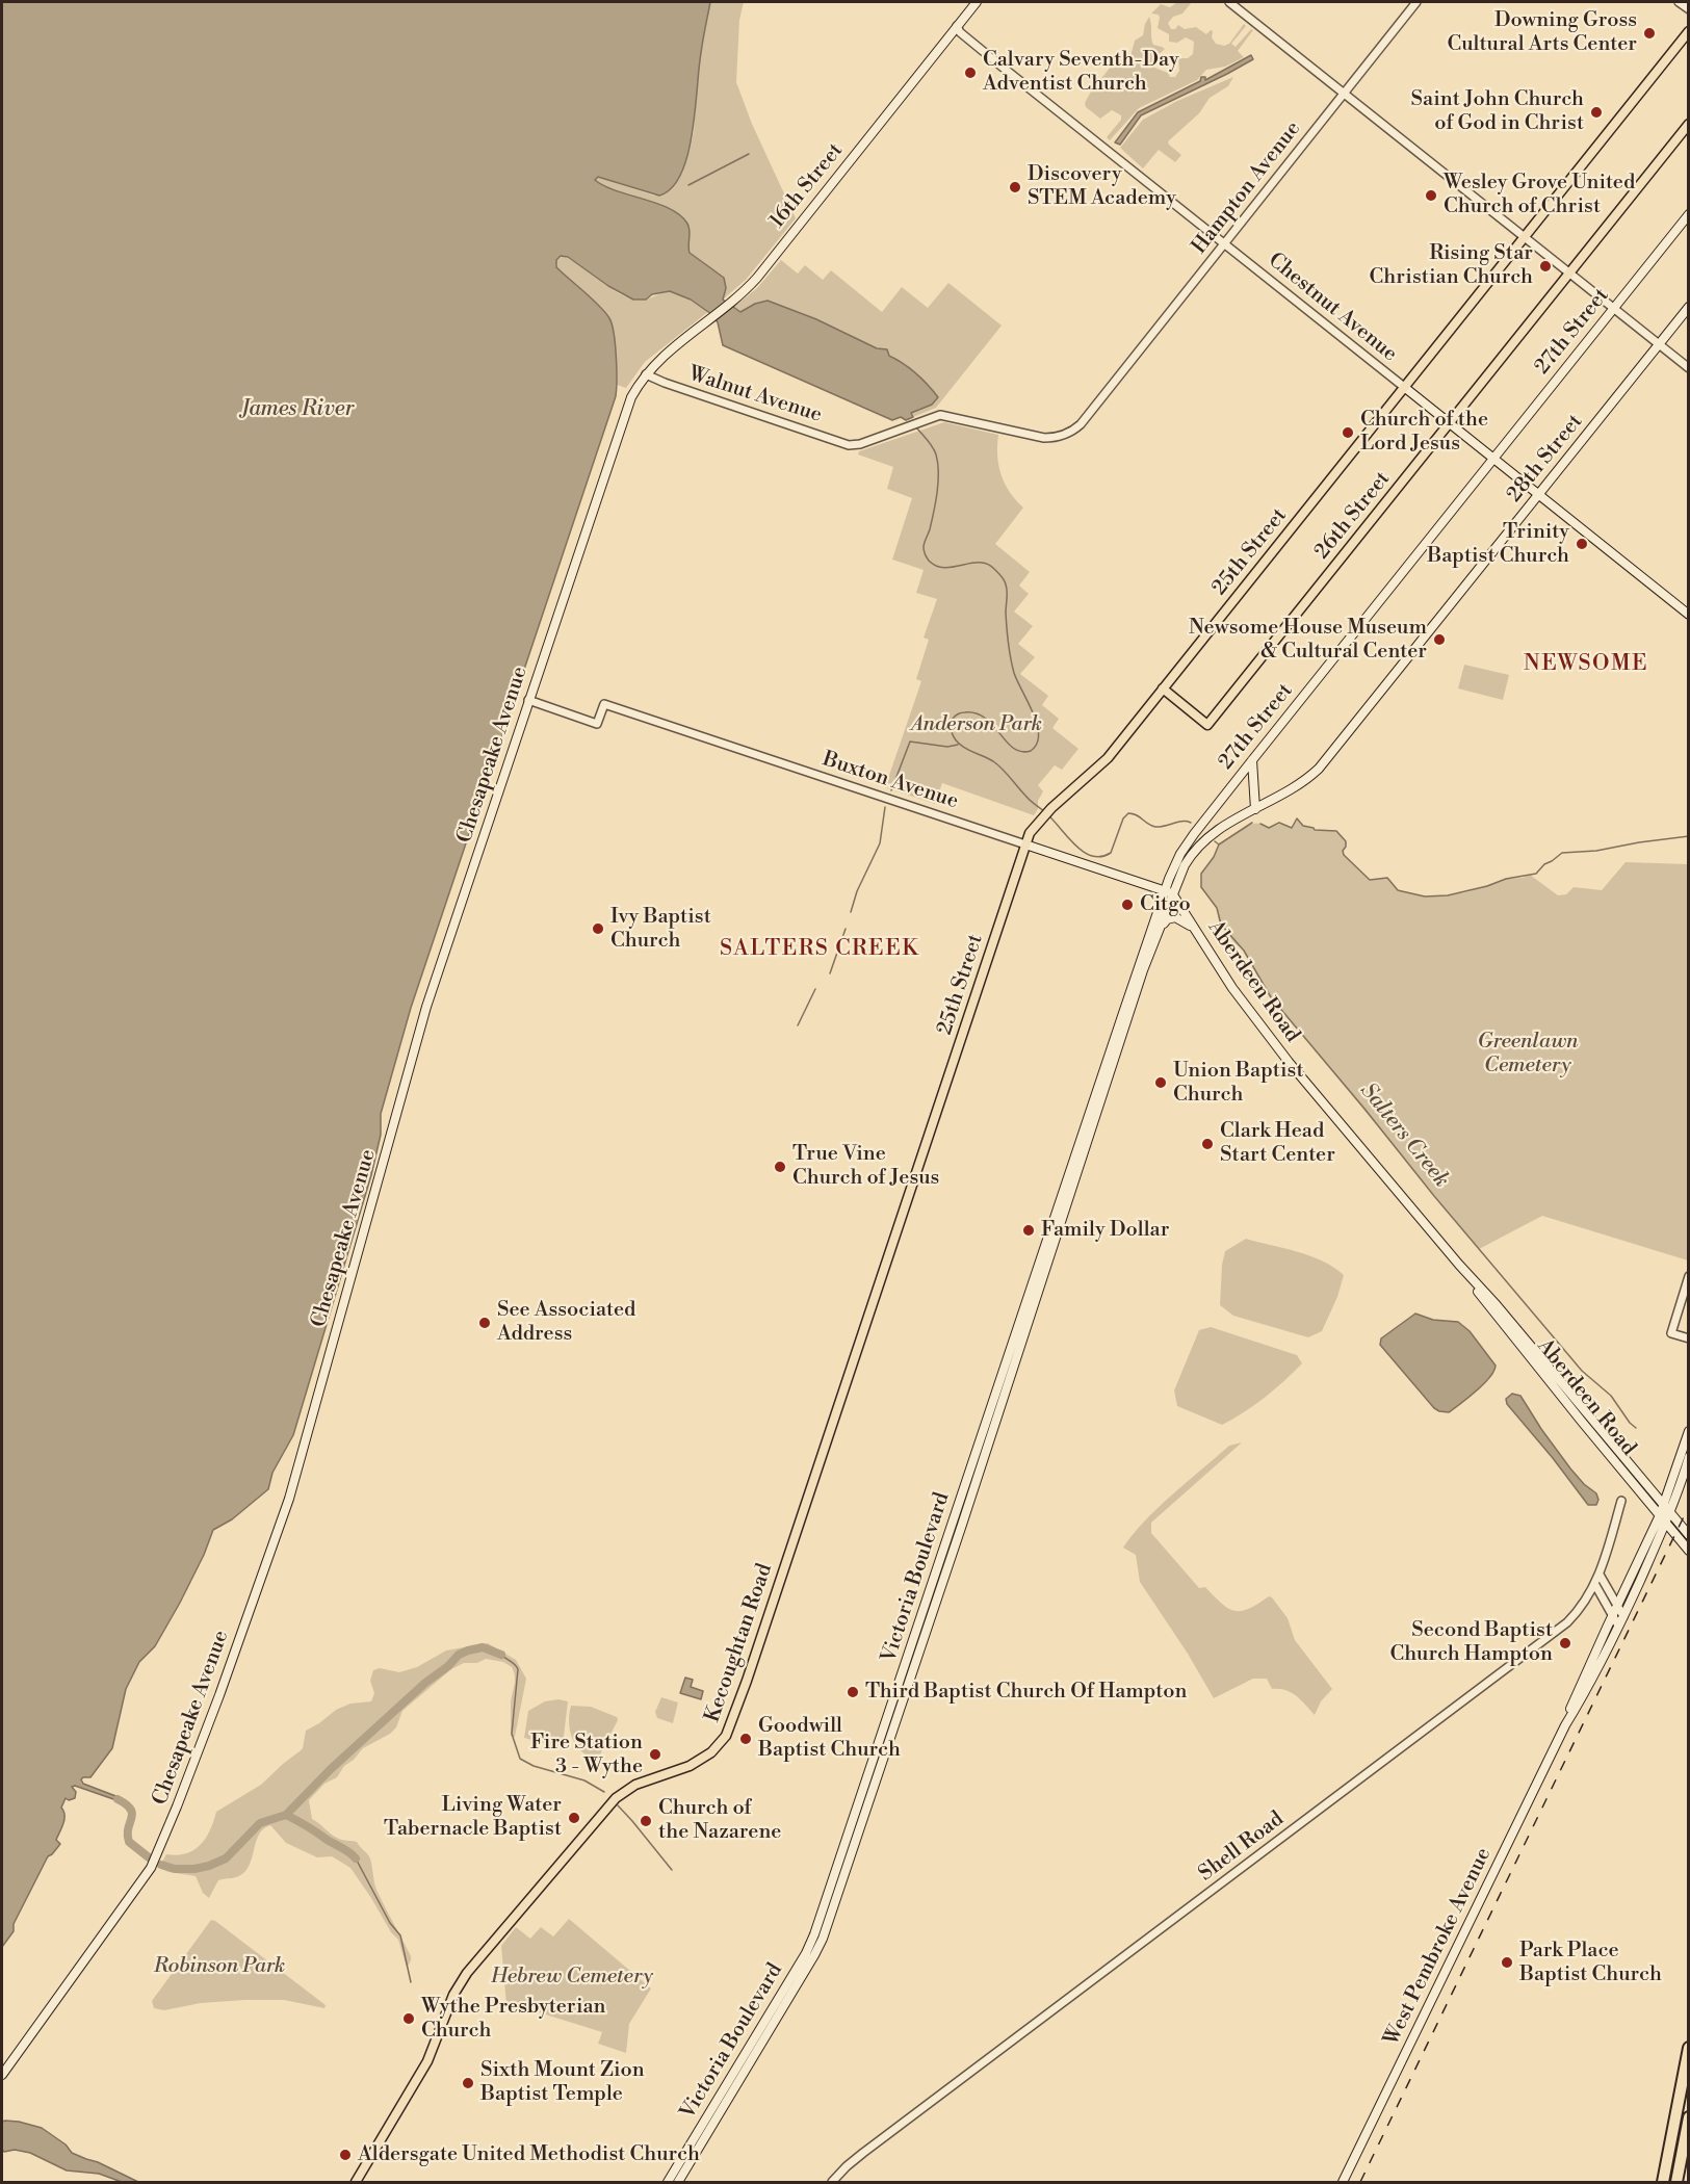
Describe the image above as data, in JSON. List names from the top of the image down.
{
  "streets": {
    "main road": [
      "16th Street",
      "Chestnut Avenue",
      "27th Street",
      "28th Street",
      "26th Street",
      "25th Street",
      "Chesapeake Avenue",
      "Buxton Avenue",
      "Aberdeen Road",
      "Victoria Boulevard",
      "Kecoughtan Road",
      "West Pembroke Avenue"
    ],
    "street": ["Hampton Avenue", "Walnut Avenue", "Shell Road"]
  },
  "crossings": [
    ["16th Street", "Chestnut Avenue"],
    ["16th Street", "Walnut Avenue"],
    ["16th Street", "Chesapeake Avenue"],
    ["Hampton Avenue", "Chestnut Avenue"],
    ["Hampton Avenue", "Walnut Avenue"],
    ["Chestnut Avenue", "27th Street"],
    ["Chestnut Avenue", "28th Street"],
    ["Chestnut Avenue", "26th Street"],
    ["Chestnut Avenue", "25th Street"],
    ["27th Street", "28th Street"],
    ["27th Street", "Buxton Avenue"],
    ["27th Street", "Aberdeen Road"],
    ["27th Street", "Victoria Boulevard"],
    ["Walnut Avenue", "Chesapeake Avenue"],
    ["28th Street", "Buxton Avenue"],
    ["28th Street", "Aberdeen Road"],
    ["26th Street", "25th Street"],
    ["25th Street", "Buxton Avenue"],
    ["25th Street", "Kecoughtan Road"],
    ["Chesapeake Avenue", "Buxton Avenue"],
    ["Buxton Avenue", "Aberdeen Road"],
    ["Aberdeen Road", "West Pembroke Avenue"]
  ],
  "districts": ["NEWSOME", "SALTERS CREEK"],
  "water": ["James River", "Salters Creek"],
  "parks": [
    "Anderson Park",
    "Greenlawn Cemetery",
    "Robinson Park",
    "Hebrew Cemetery"
  ],
  "places": [
    "Downing Gross Cultural Arts Center",
    "Calvary Seventh-Day Adventist Church",
    "Saint John Church of God in Christ",
    "Discovery STEM Academy",
    "Wesley Grove United Church of Christ",
    "Rising Star Christian Church",
    "Church of the Lord Jesus",
    "Trinity Baptist Church",
    "Newsome House Museum & Cultural Center",
    "Citgo",
    "Ivy Baptist Church",
    "Union Baptist Church",
    "Clark Head Start Center",
    "True Vine Church of Jesus",
    "Family Dollar",
    "See Associated Address",
    "Second Baptist Church Hampton",
    "Third Baptist Church Of Hampton",
    "Goodwill Baptist Church",
    "Fire Station 3 - Wythe",
    "Living Water Tabernacle Baptist",
    "Church of the Nazarene",
    "Park Place Baptist Church",
    "Wythe Presbyterian Church",
    "Sixth Mount Zion Baptist Temple",
    "Aldersgate United Methodist Church"
  ]
}
